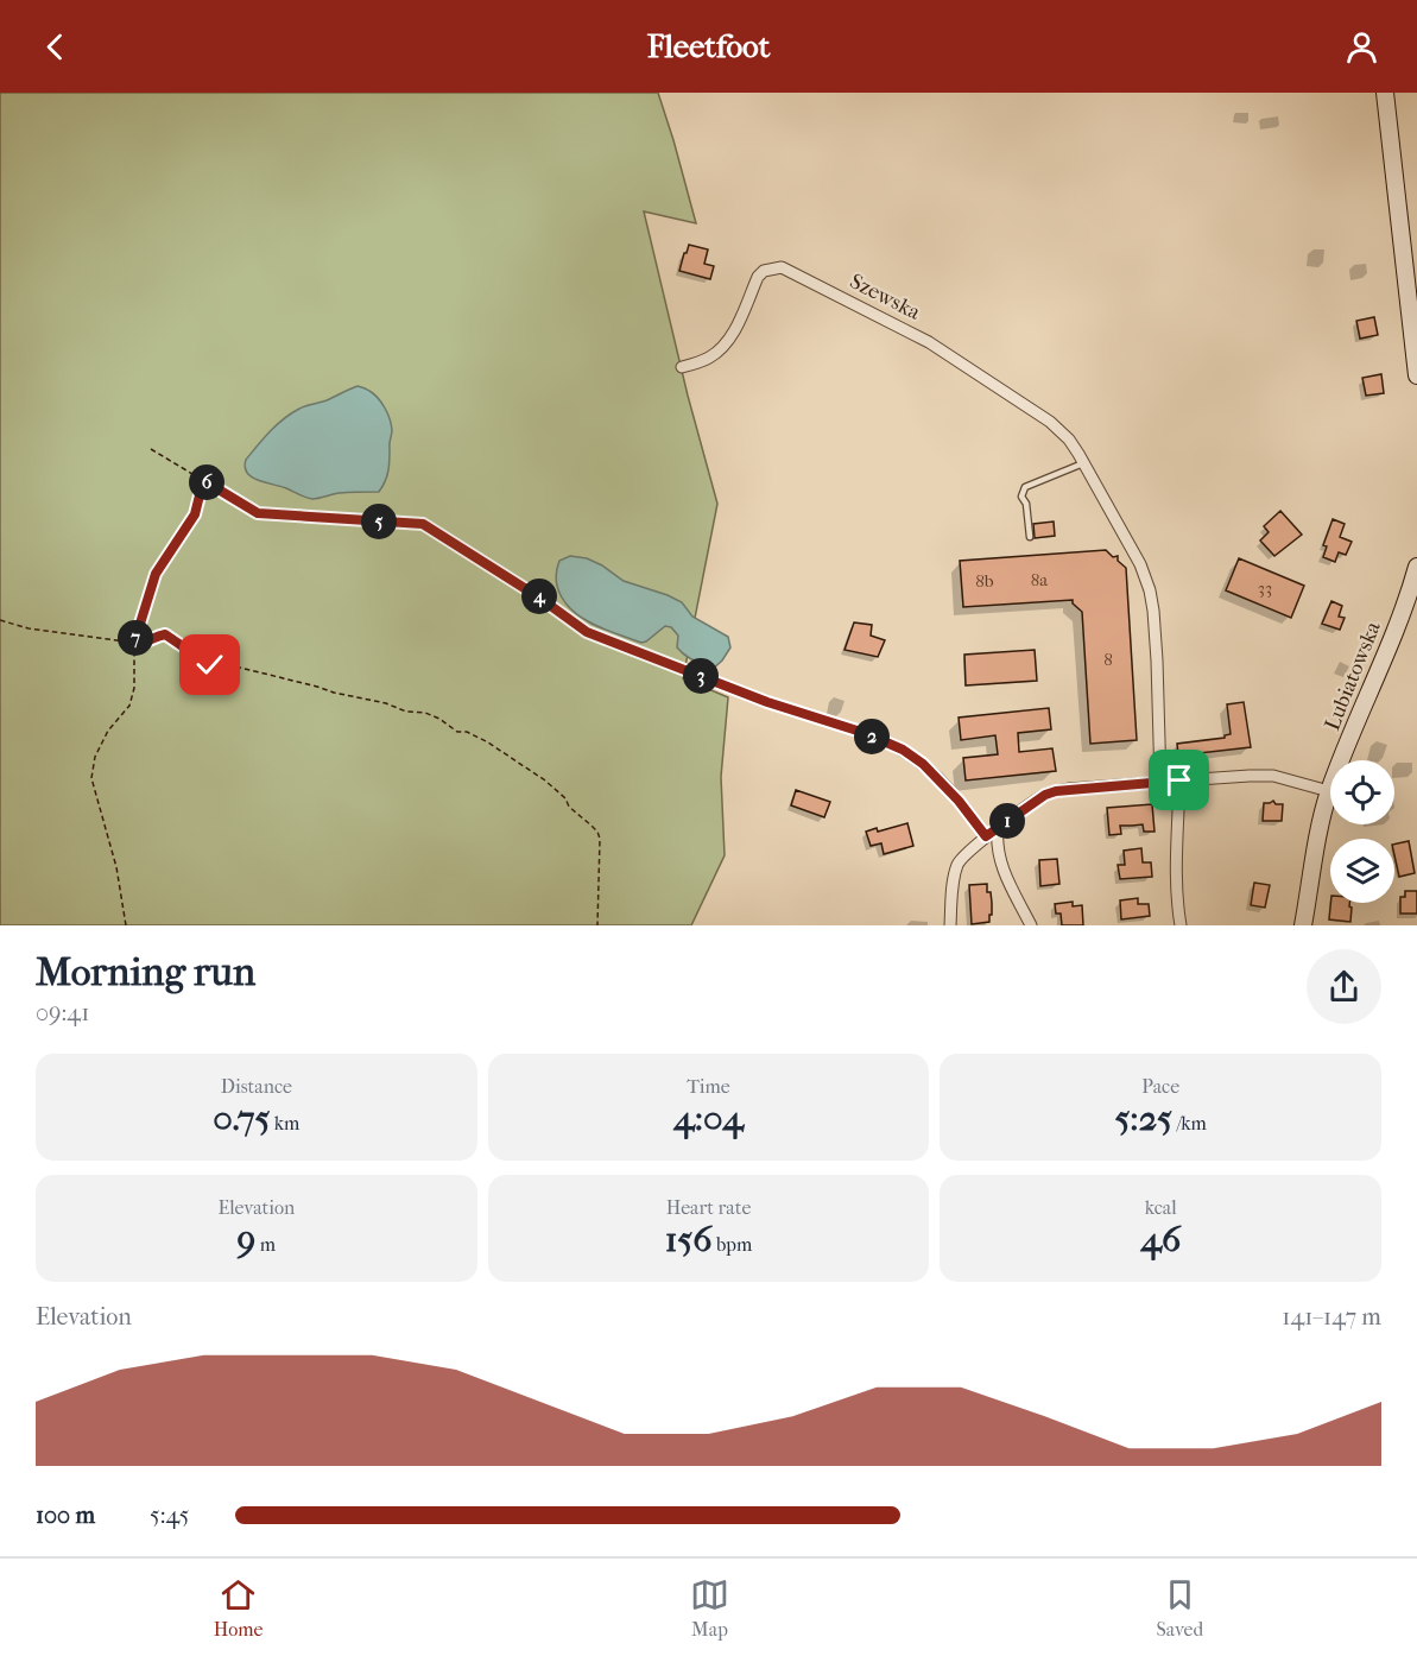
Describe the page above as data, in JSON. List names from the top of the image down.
{
  "streets": {
    "street": ["Szewska", "Lubiatowska"]
  },
  "house_numbers": [
    "8a",
    "8b",
    "33",
    "8"
  ],
  "page": {
    "header": "Fleetfoot",
    "pins": [
      "6",
      "5",
      "4",
      "7",
      "3",
      "2",
      "1"
    ],
    "heading": ["Morning run", "09:41"],
    "stats": [
      ["Distance", "0.75 km"],
      ["Time", "4:04"],
      ["Pace", "5:25 /km"],
      ["Elevation", "9 m"],
      ["Heart rate", "156 bpm"],
      ["kcal", "46"]
    ],
    "chart": ["Elevation", "141–147 m"],
    "list": [
      {
        "name": "100 m",
        "note": "5:45"
      }
    ],
    "tabs": ["Home", "Map", "Saved"]
  }
}
